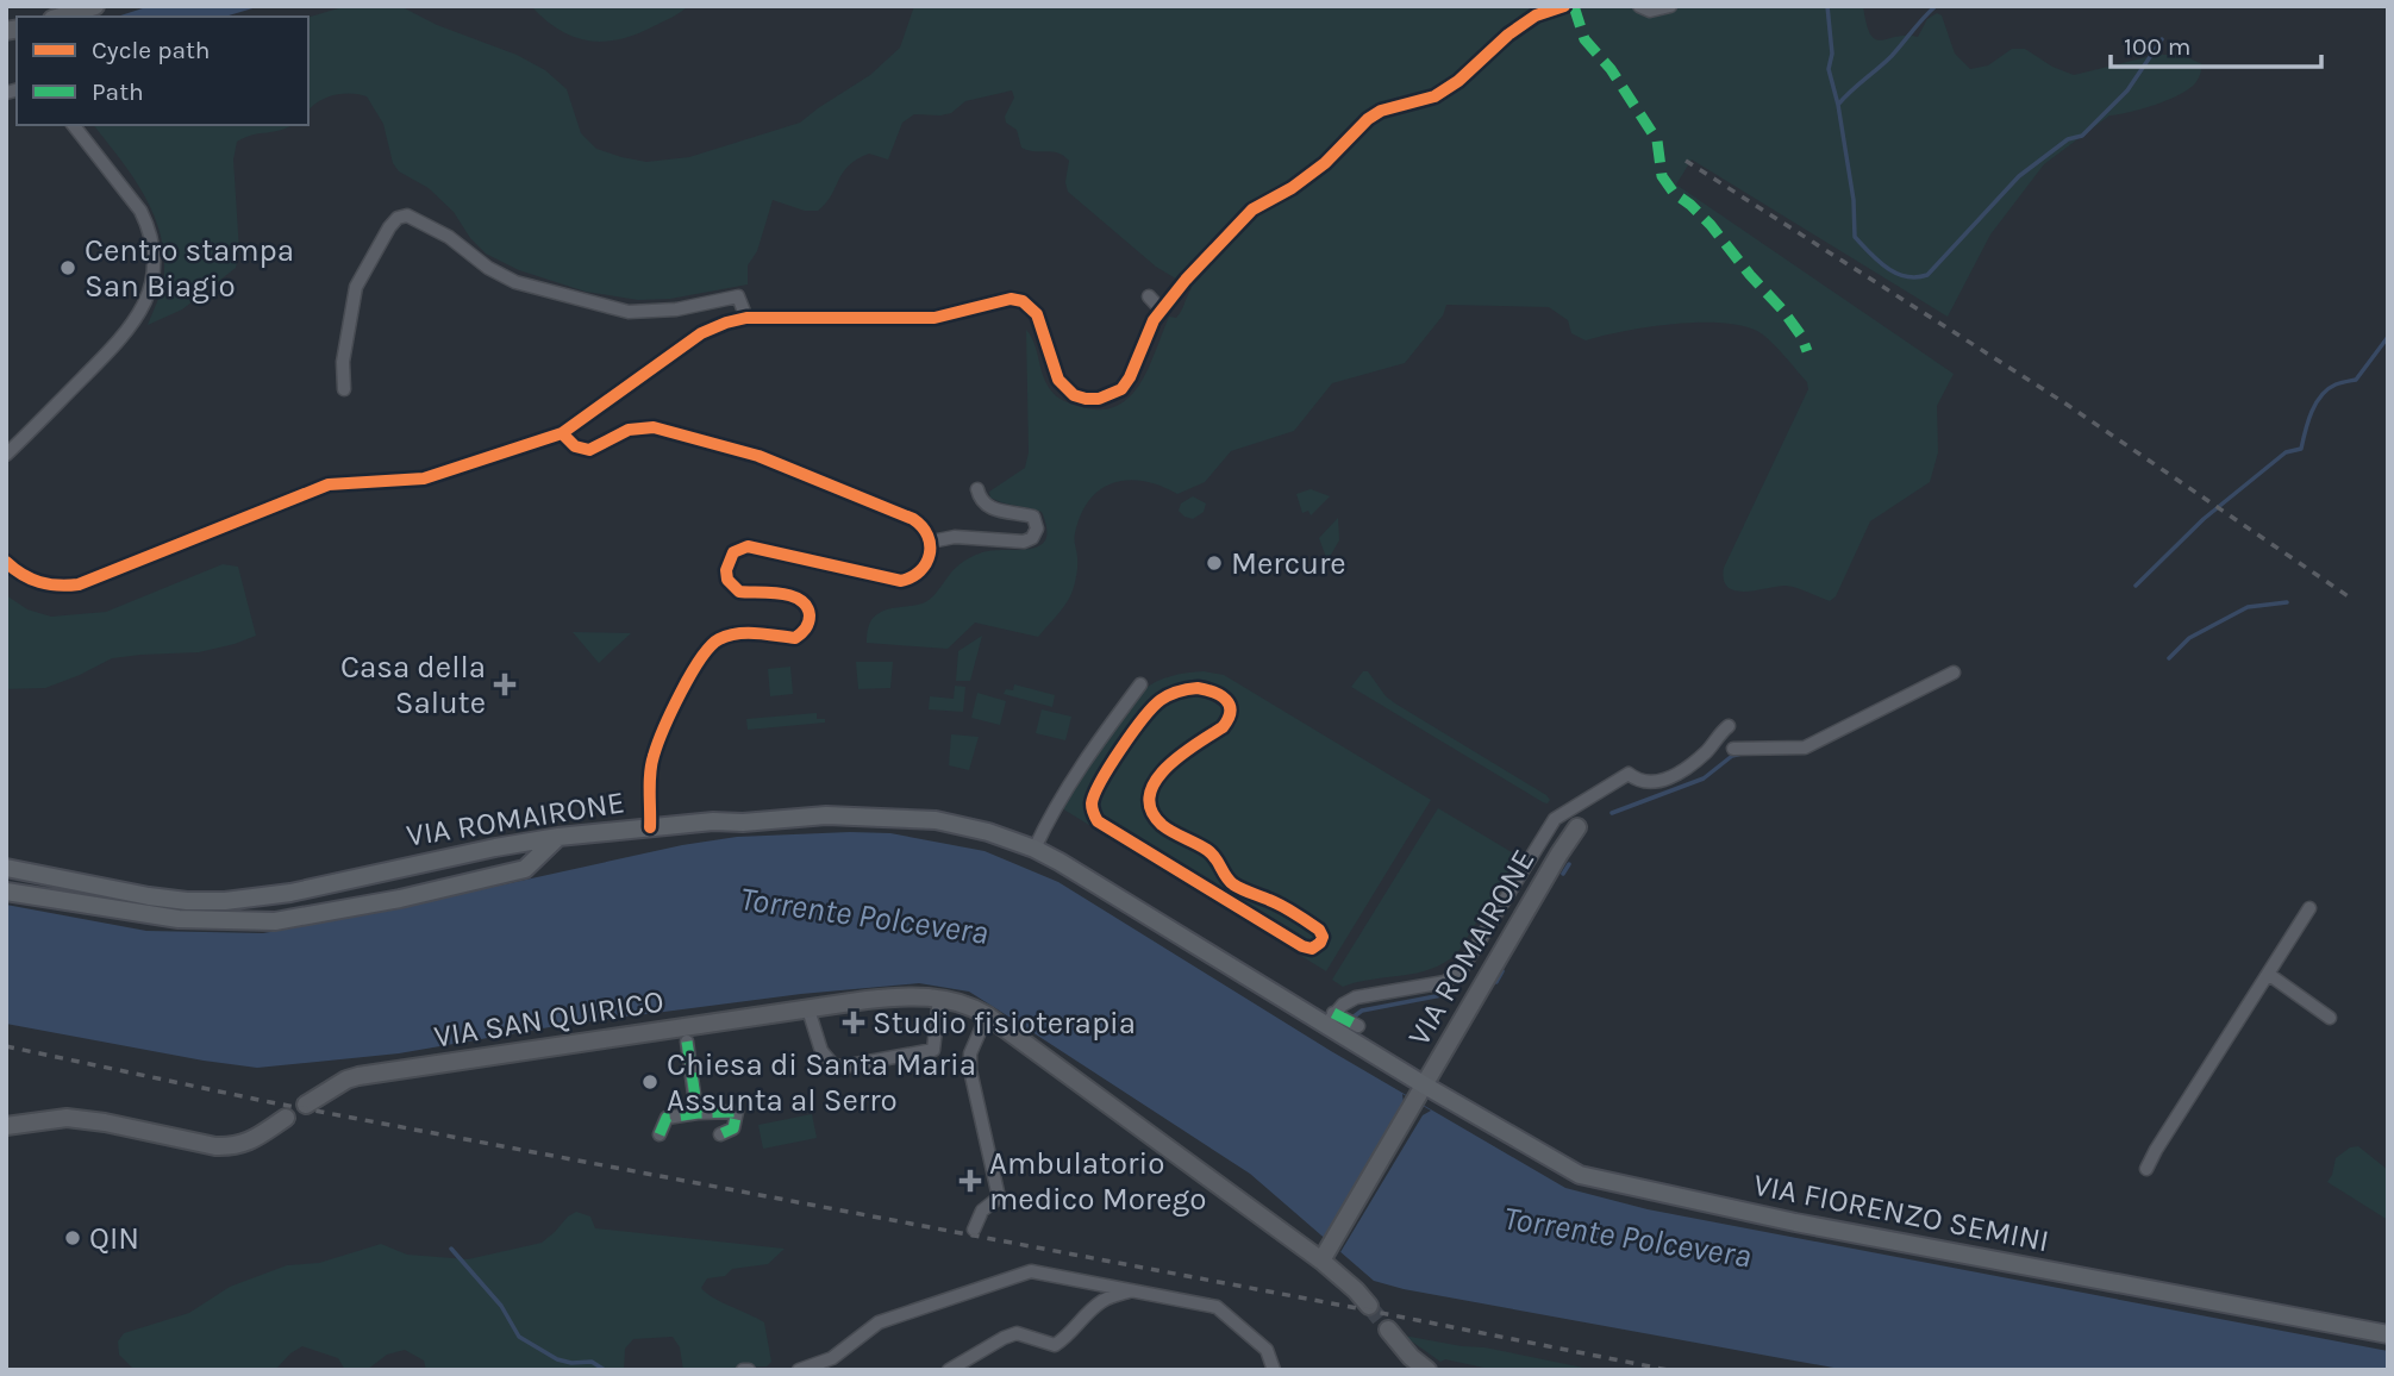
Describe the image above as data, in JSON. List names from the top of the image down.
{
  "streets": {
    "main road": ["VIA ROMAIRONE", "VIA SAN QUIRICO", "VIA FIORENZO SEMINI"]
  },
  "crossings": [
    ["VIA ROMAIRONE", "VIA FIORENZO SEMINI"]
  ],
  "water": ["Torrente Polcevera"],
  "places": {
    "other": [
      "Centro stampa San Biagio",
      "Mercure",
      "Chiesa di Santa Maria Assunta al Serro",
      "QIN"
    ],
    "health": ["Casa della Salute", "Studio fisioterapia", "Ambulatorio medico Morego"]
  },
  "legend": ["Cycle path", "Path"],
  "scale_bar": "100 m"
}
